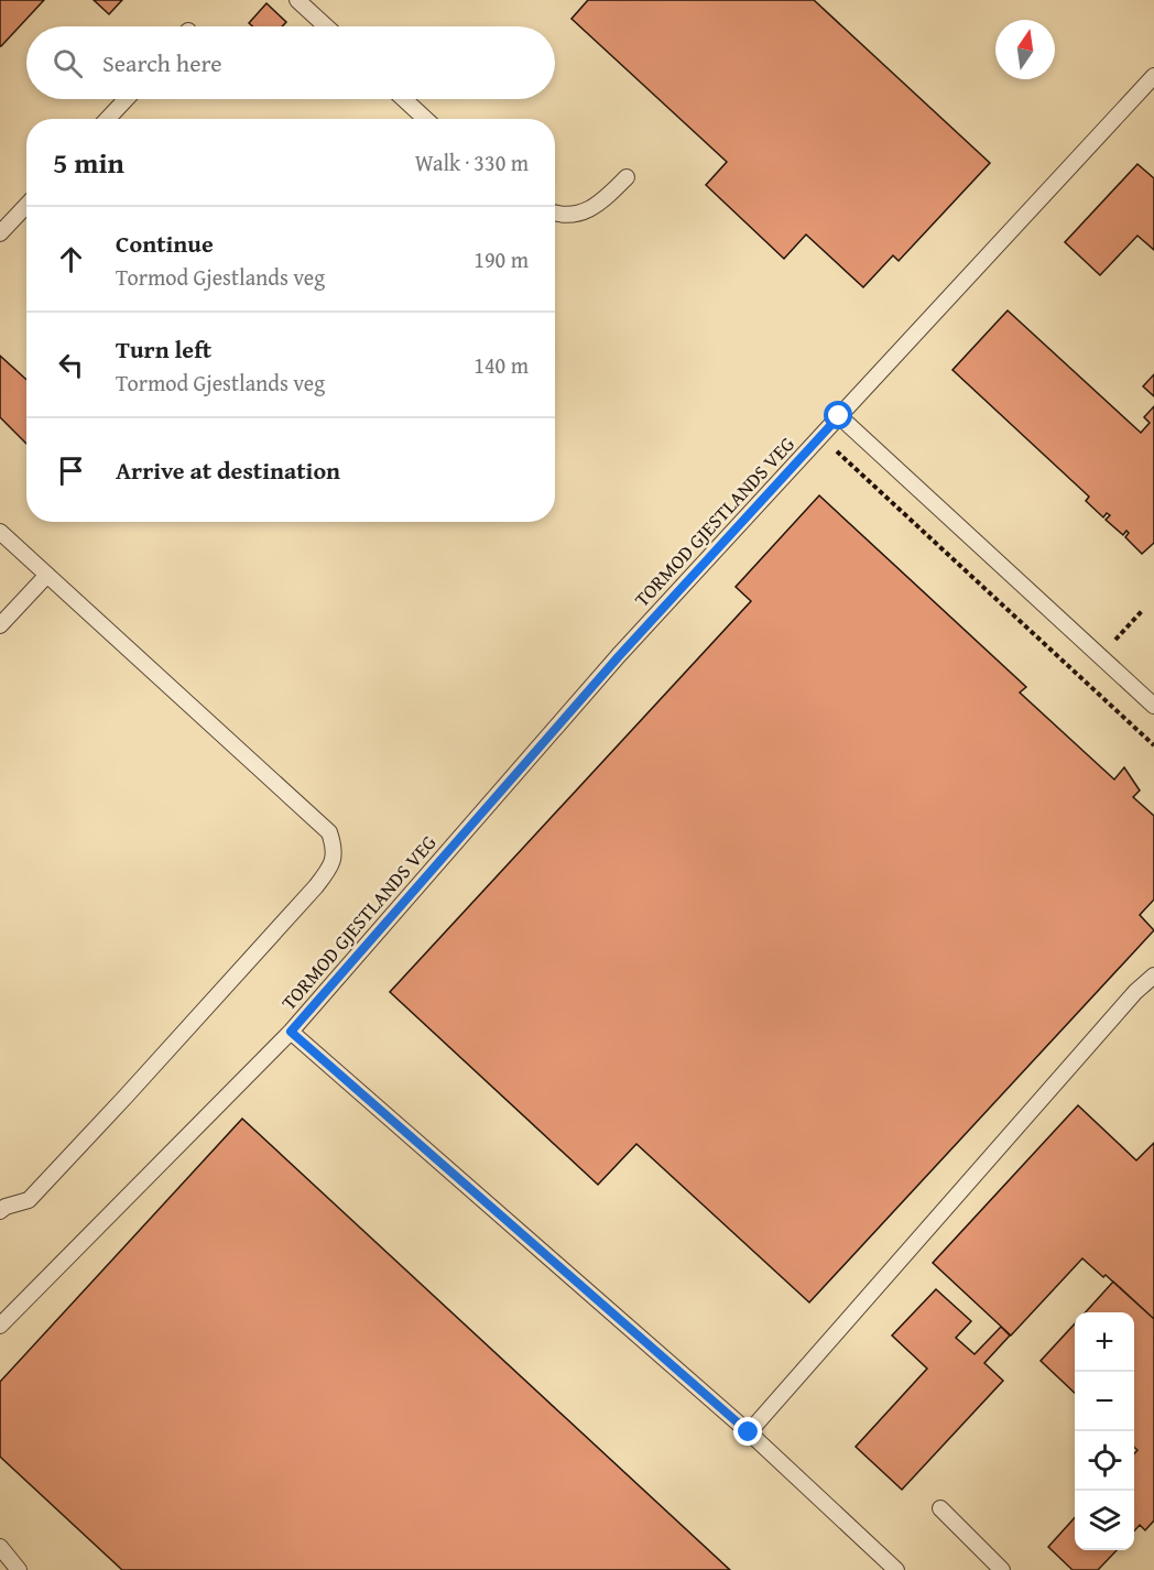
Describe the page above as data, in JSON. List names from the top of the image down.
{
  "streets": {
    "lane": ["TORMOD GJESTLANDS VEG"]
  },
  "north": "top",
  "page": {
    "search": "Search here",
    "heading": ["5 min", "Walk · 330 m"],
    "list": [
      ["Continue", "Tormod Gjestlands veg", "190 m"],
      ["Turn left", "Tormod Gjestlands veg", "140 m"],
      "Arrive at destination"
    ],
    "map_buttons": ["+", "−"]
  }
}
